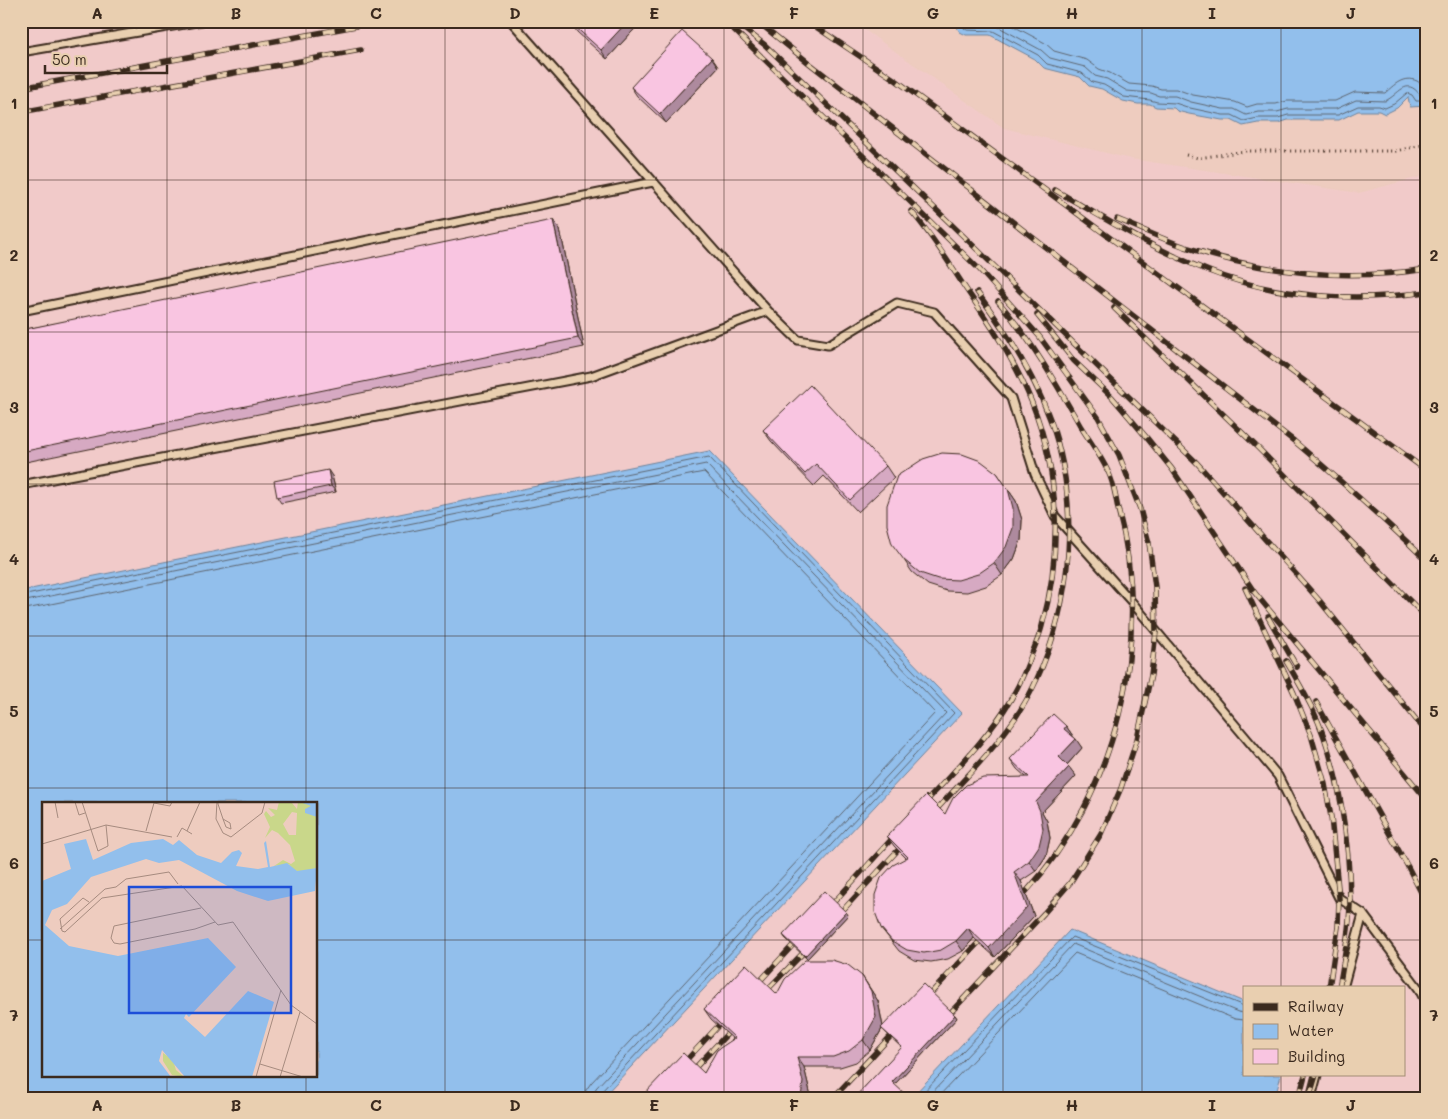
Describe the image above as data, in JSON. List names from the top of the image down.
{
  "legend": ["Railway", "Water", "Building"],
  "scale_bar": "50 m",
  "grid": {
    "columns": [
      "A",
      "B",
      "C",
      "D",
      "E",
      "F",
      "G",
      "H",
      "I",
      "J"
    ],
    "rows": [
      "1",
      "2",
      "3",
      "4",
      "5",
      "6",
      "7"
    ]
  }
}
